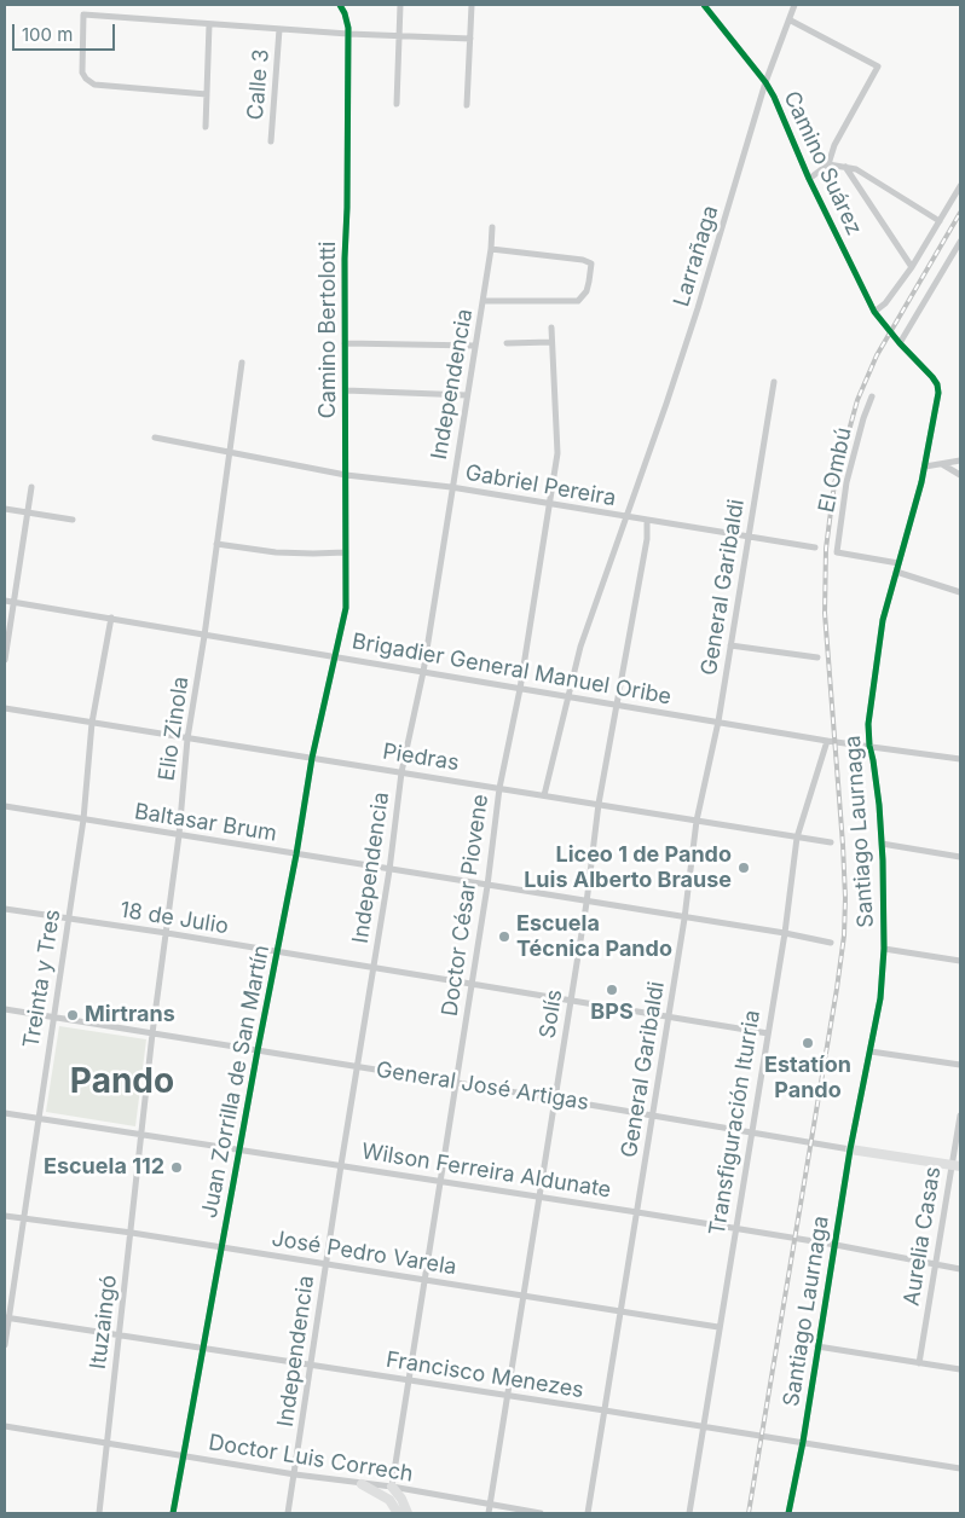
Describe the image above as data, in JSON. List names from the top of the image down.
{
  "streets": {
    "street": [
      "Calle 3",
      "Camino Suárez",
      "Larrañaga",
      "Camino Bertolotti",
      "Independencia",
      "El Ombú",
      "Gabriel Pereira",
      "General Garibaldi",
      "Brigadier General Manuel Oribe",
      "Elio Zinola",
      "Piedras",
      "Baltasar Brum",
      "Santiago Laurnaga",
      "Doctor César Piovene",
      "18 de Julio",
      "Treinta y Tres",
      "Solís",
      "Juan Zorrilla de San Martín",
      "General José Artigas",
      "Transfiguración Iturria",
      "Wilson Ferreira Aldunate",
      "Aurelia Casas",
      "José Pedro Varela",
      "Ituzaingó",
      "Francisco Menezes",
      "Doctor Luis Correch"
    ]
  },
  "crossings": [
    ["Camino Suárez", "Larrañaga"],
    ["Camino Suárez", "Santiago Laurnaga"],
    ["Larrañaga", "Gabriel Pereira"],
    ["Larrañaga", "Brigadier General Manuel Oribe"],
    ["Larrañaga", "Piedras"],
    ["Camino Bertolotti", "Gabriel Pereira"],
    ["Camino Bertolotti", "Brigadier General Manuel Oribe"],
    ["Camino Bertolotti", "Juan Zorrilla de San Martín"],
    ["Independencia", "Gabriel Pereira"],
    ["Independencia", "Brigadier General Manuel Oribe"],
    ["Independencia", "Piedras"],
    ["Independencia", "Baltasar Brum"],
    ["Independencia", "18 de Julio"],
    ["Independencia", "General José Artigas"],
    ["Independencia", "Wilson Ferreira Aldunate"],
    ["Independencia", "José Pedro Varela"],
    ["Independencia", "Francisco Menezes"],
    ["Independencia", "Doctor Luis Correch"],
    ["El Ombú", "Santiago Laurnaga"],
    ["Gabriel Pereira", "General Garibaldi"],
    ["Gabriel Pereira", "Elio Zinola"],
    ["Gabriel Pereira", "Doctor César Piovene"],
    ["Gabriel Pereira", "Solís"],
    ["General Garibaldi", "Brigadier General Manuel Oribe"],
    ["General Garibaldi", "Piedras"],
    ["General Garibaldi", "Baltasar Brum"],
    ["General Garibaldi", "18 de Julio"],
    ["General Garibaldi", "General José Artigas"],
    ["General Garibaldi", "Wilson Ferreira Aldunate"],
    ["General Garibaldi", "José Pedro Varela"],
    ["General Garibaldi", "Francisco Menezes"],
    ["Brigadier General Manuel Oribe", "Elio Zinola"],
    ["Brigadier General Manuel Oribe", "Santiago Laurnaga"],
    ["Brigadier General Manuel Oribe", "Doctor César Piovene"],
    ["Brigadier General Manuel Oribe", "Treinta y Tres"],
    ["Brigadier General Manuel Oribe", "Solís"],
    ["Brigadier General Manuel Oribe", "Juan Zorrilla de San Martín"],
    ["Brigadier General Manuel Oribe", "Transfiguración Iturria"],
    ["Elio Zinola", "Piedras"],
    ["Elio Zinola", "Baltasar Brum"],
    ["Elio Zinola", "18 de Julio"],
    ["Elio Zinola", "General José Artigas"],
    ["Elio Zinola", "Wilson Ferreira Aldunate"],
    ["Elio Zinola", "Ituzaingó"],
    ["Piedras", "Doctor César Piovene"],
    ["Piedras", "Treinta y Tres"],
    ["Piedras", "Solís"],
    ["Piedras", "Juan Zorrilla de San Martín"],
    ["Piedras", "Transfiguración Iturria"],
    ["Baltasar Brum", "Doctor César Piovene"],
    ["Baltasar Brum", "Treinta y Tres"],
    ["Baltasar Brum", "Solís"],
    ["Baltasar Brum", "Juan Zorrilla de San Martín"],
    ["Baltasar Brum", "Transfiguración Iturria"],
    ["Santiago Laurnaga", "General José Artigas"],
    ["Santiago Laurnaga", "Wilson Ferreira Aldunate"],
    ["Santiago Laurnaga", "Francisco Menezes"],
    ["Doctor César Piovene", "18 de Julio"],
    ["Doctor César Piovene", "General José Artigas"],
    ["Doctor César Piovene", "Wilson Ferreira Aldunate"],
    ["Doctor César Piovene", "José Pedro Varela"],
    ["Doctor César Piovene", "Francisco Menezes"],
    ["Doctor César Piovene", "Doctor Luis Correch"],
    ["18 de Julio", "Treinta y Tres"],
    ["18 de Julio", "Solís"],
    ["18 de Julio", "Juan Zorrilla de San Martín"],
    ["18 de Julio", "Transfiguración Iturria"],
    ["Treinta y Tres", "General José Artigas"],
    ["Treinta y Tres", "Wilson Ferreira Aldunate"],
    ["Treinta y Tres", "José Pedro Varela"],
    ["Treinta y Tres", "Francisco Menezes"],
    ["Solís", "General José Artigas"],
    ["Solís", "Wilson Ferreira Aldunate"],
    ["Solís", "José Pedro Varela"],
    ["Solís", "Francisco Menezes"],
    ["Solís", "Doctor Luis Correch"],
    ["Juan Zorrilla de San Martín", "General José Artigas"],
    ["Juan Zorrilla de San Martín", "Wilson Ferreira Aldunate"],
    ["Juan Zorrilla de San Martín", "José Pedro Varela"],
    ["Juan Zorrilla de San Martín", "Francisco Menezes"],
    ["Juan Zorrilla de San Martín", "Doctor Luis Correch"],
    ["General José Artigas", "Transfiguración Iturria"],
    ["General José Artigas", "Aurelia Casas"],
    ["Transfiguración Iturria", "Wilson Ferreira Aldunate"],
    ["Transfiguración Iturria", "José Pedro Varela"],
    ["Transfiguración Iturria", "Francisco Menezes"],
    ["Wilson Ferreira Aldunate", "Aurelia Casas"],
    ["Wilson Ferreira Aldunate", "Ituzaingó"],
    ["José Pedro Varela", "Ituzaingó"],
    ["Ituzaingó", "Francisco Menezes"],
    ["Ituzaingó", "Doctor Luis Correch"]
  ],
  "districts": ["Pando"],
  "places": [
    "Liceo 1 de Pando Luis Alberto Brause",
    "Escuela Técnica Pando",
    "BPS",
    "Mirtrans",
    "Estatíon Pando",
    "Escuela 112"
  ],
  "scale_bar": "100 m"
}
